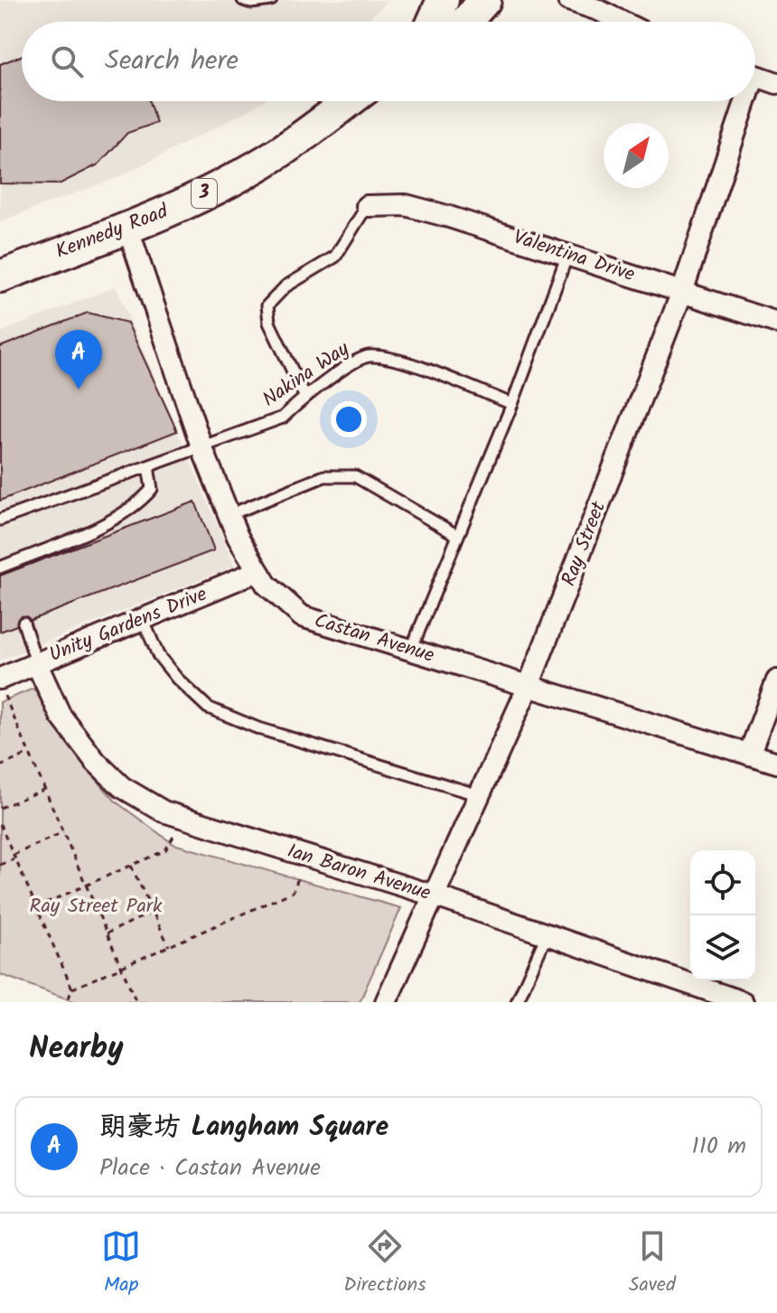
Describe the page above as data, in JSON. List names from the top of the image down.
{
  "streets": {
    "main road": ["3", "Kennedy Road"],
    "street": [
      "Valentina Drive",
      "Ray Street",
      "Unity Gardens Drive",
      "Castan Avenue",
      "Ian Baron Avenue"
    ],
    "lane": ["Nakina Way"]
  },
  "crossings": [
    ["Kennedy Road", "Castan Avenue"],
    ["Valentina Drive", "Ray Street"],
    ["Nakina Way", "Castan Avenue"],
    ["Ray Street", "Castan Avenue"],
    ["Ray Street", "Ian Baron Avenue"],
    ["Unity Gardens Drive", "Castan Avenue"],
    ["Unity Gardens Drive", "Ian Baron Avenue"]
  ],
  "parks": ["Ray Street Park"],
  "north": "top right",
  "page": {
    "search": "Search here",
    "pins": "A",
    "heading": "Nearby",
    "list": [
      {
        "mark": "A",
        "name": "朗豪坊 Langham Square",
        "note": "Place · Castan Avenue",
        "value": "110 m"
      }
    ],
    "nav": ["Map", "Directions", "Saved"]
  }
}
